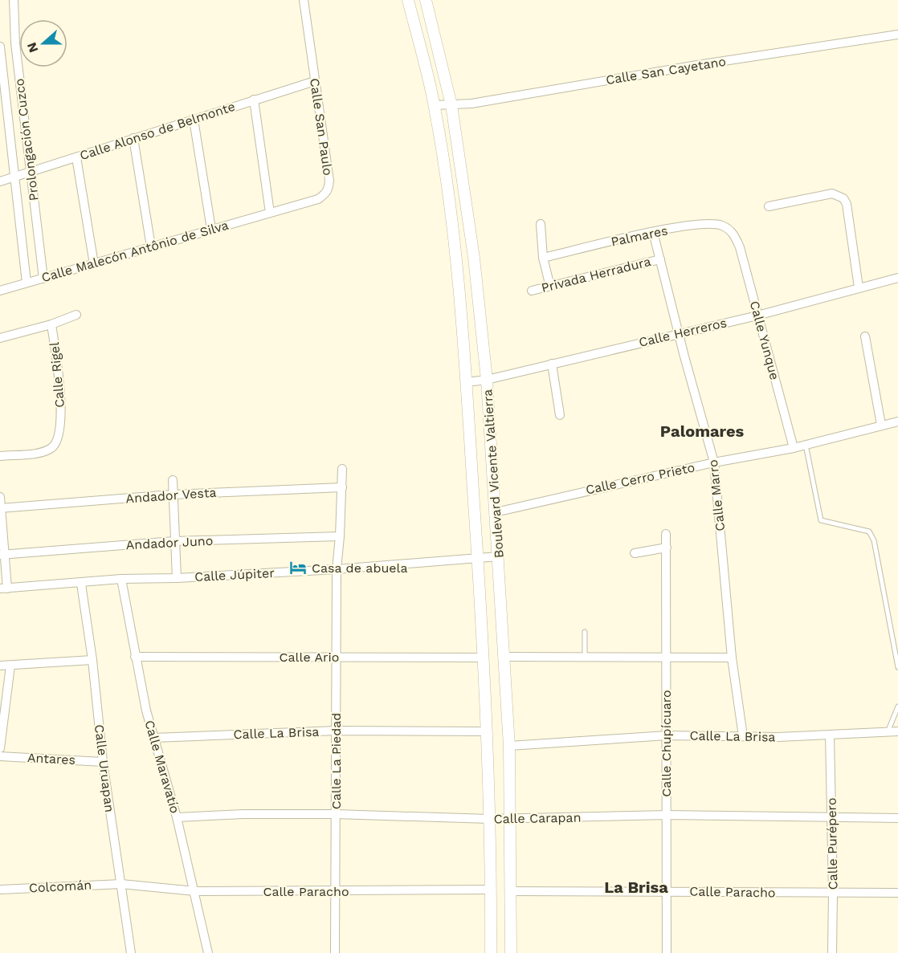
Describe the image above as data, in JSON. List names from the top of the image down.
{
  "streets": {
    "main road": ["Boulevard Vicente Valtierra"],
    "street": [
      "Calle San Cayetano",
      "Calle San Paulo",
      "Calle Alonso de Belmonte",
      "Prolongación Cuzco",
      "Palmares",
      "Calle Malecón Antônio de Silva",
      "Privada Herradura",
      "Calle Herreros",
      "Calle Yunque",
      "Calle Rigel",
      "Calle Cerro Prieto",
      "Andador Vesta",
      "Calle Marro",
      "Andador Juno",
      "Calle Júpiter",
      "Calle Ario",
      "Calle La Brisa",
      "Calle Chupícuaro",
      "Antares",
      "Calle La Piedad",
      "Calle Maravatío",
      "Calle Uruapan",
      "Calle Carapan",
      "Calle Purépero",
      "Colcomán",
      "Calle Paracho"
    ]
  },
  "crossings": [
    ["Calle San Cayetano", "Boulevard Vicente Valtierra"],
    ["Calle San Paulo", "Calle Alonso de Belmonte"],
    ["Calle San Paulo", "Calle Malecón Antônio de Silva"],
    ["Calle Alonso de Belmonte", "Prolongación Cuzco"],
    ["Prolongación Cuzco", "Calle Malecón Antônio de Silva"],
    ["Palmares", "Calle Yunque"],
    ["Palmares", "Calle Marro"],
    ["Privada Herradura", "Calle Marro"],
    ["Calle Herreros", "Calle Yunque"],
    ["Calle Herreros", "Boulevard Vicente Valtierra"],
    ["Calle Herreros", "Calle Marro"],
    ["Calle Yunque", "Calle Cerro Prieto"],
    ["Boulevard Vicente Valtierra", "Calle Cerro Prieto"],
    ["Boulevard Vicente Valtierra", "Calle Júpiter"],
    ["Boulevard Vicente Valtierra", "Calle Ario"],
    ["Boulevard Vicente Valtierra", "Calle La Brisa"],
    ["Boulevard Vicente Valtierra", "Calle Carapan"],
    ["Boulevard Vicente Valtierra", "Calle Paracho"],
    ["Calle Cerro Prieto", "Calle Marro"],
    ["Andador Vesta", "Calle La Piedad"],
    ["Calle Marro", "Calle La Brisa"],
    ["Andador Juno", "Calle La Piedad"],
    ["Calle Júpiter", "Calle La Piedad"],
    ["Calle Júpiter", "Calle Maravatío"],
    ["Calle Júpiter", "Calle Uruapan"],
    ["Calle Ario", "Calle La Piedad"],
    ["Calle Ario", "Calle Maravatío"],
    ["Calle La Brisa", "Calle Chupícuaro"],
    ["Calle La Brisa", "Calle La Piedad"],
    ["Calle La Brisa", "Calle Maravatío"],
    ["Calle La Brisa", "Calle Purépero"],
    ["Calle Chupícuaro", "Calle Carapan"],
    ["Calle Chupícuaro", "Calle Paracho"],
    ["Antares", "Calle Uruapan"],
    ["Calle La Piedad", "Calle Carapan"],
    ["Calle La Piedad", "Calle Paracho"],
    ["Calle Maravatío", "Calle Carapan"],
    ["Calle Maravatío", "Calle Paracho"],
    ["Calle Uruapan", "Colcomán"],
    ["Calle Uruapan", "Calle Paracho"],
    ["Calle Carapan", "Calle Purépero"],
    ["Calle Purépero", "Calle Paracho"],
    ["Colcomán", "Calle Paracho"]
  ],
  "districts": ["Palomares", "La Brisa"],
  "places": {
    "hotel": ["Casa de abuela"]
  },
  "north": "left"
}
